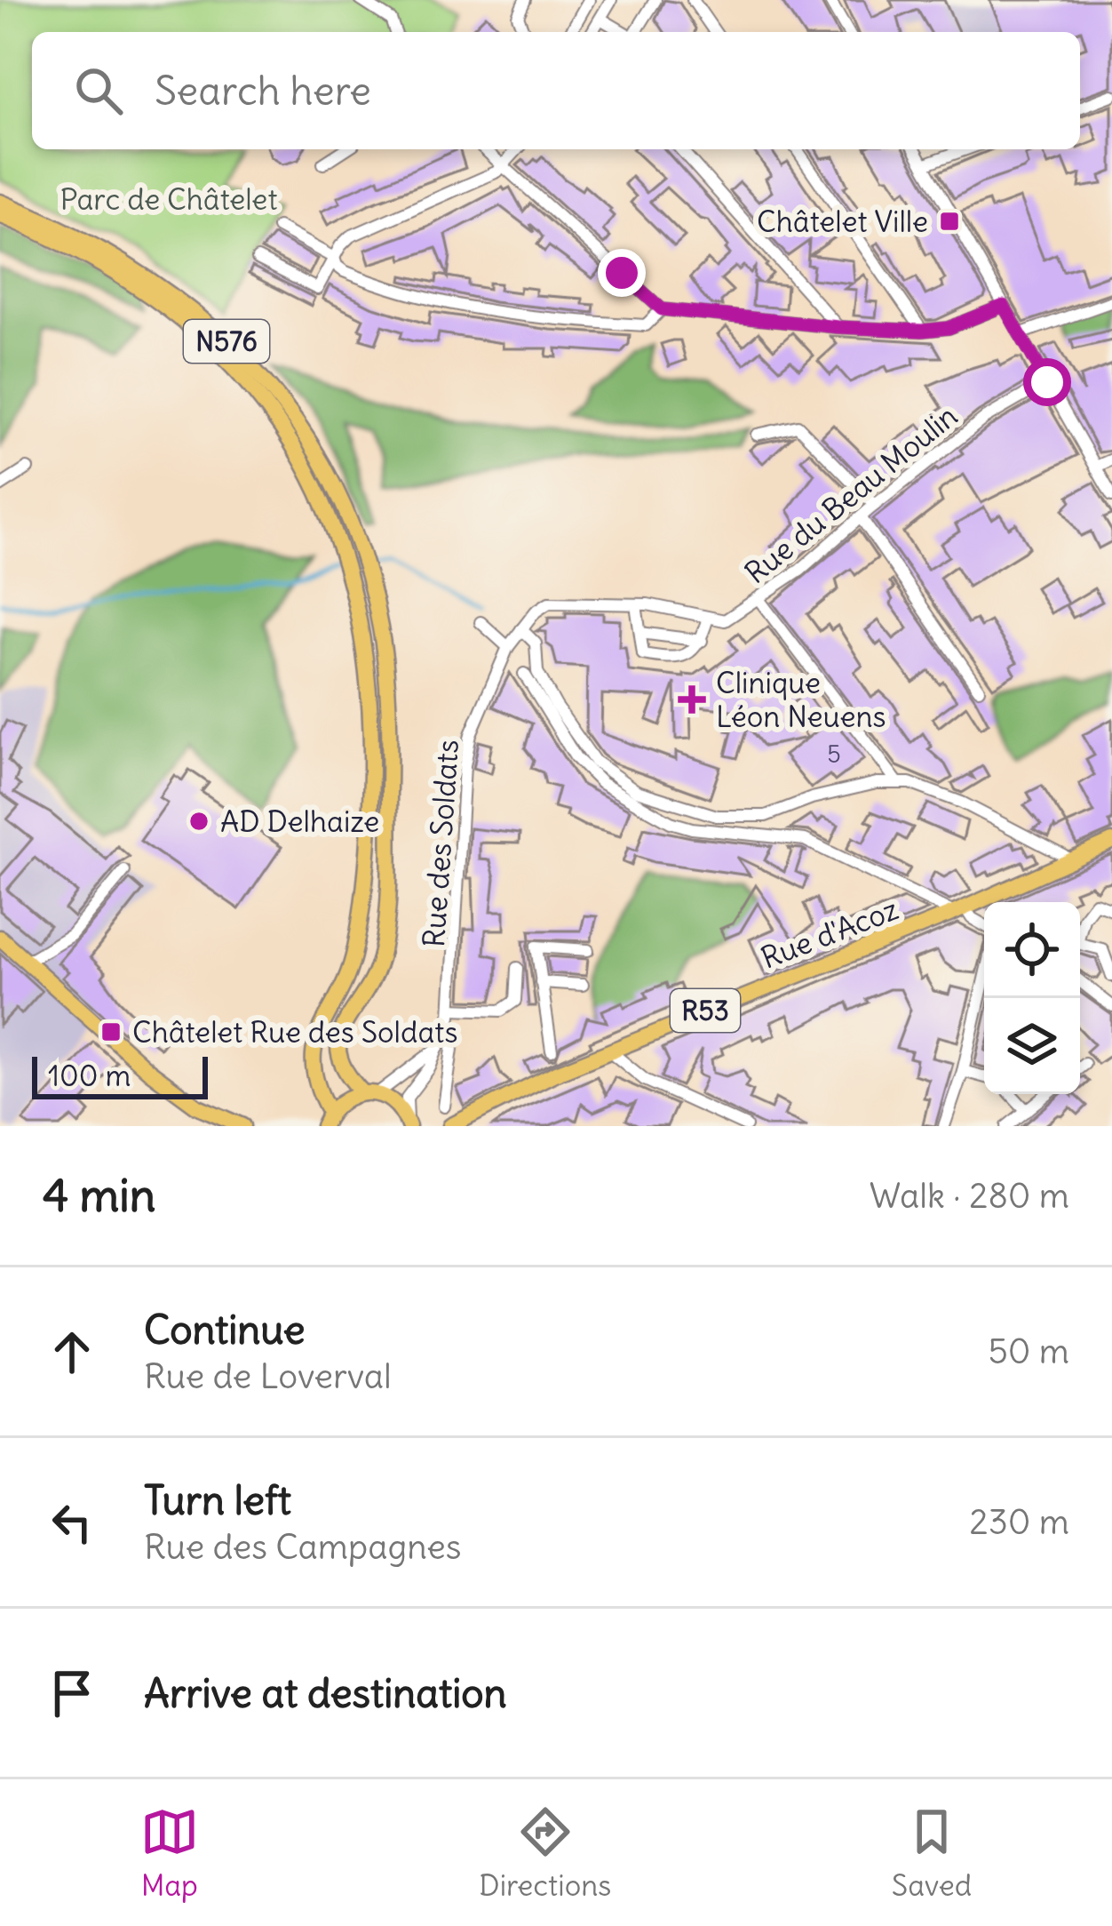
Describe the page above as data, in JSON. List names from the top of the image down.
{
  "streets": {
    "main road": ["N576", "Rue d'Acoz", "R53"],
    "street": ["Rue du Beau Moulin", "Rue des Soldats"]
  },
  "crossings": [
    ["Rue du Beau Moulin", "Rue des Soldats"]
  ],
  "parks": ["Parc de Châtelet"],
  "places": {
    "transit": ["Châtelet Ville", "Châtelet Rue des Soldats"],
    "health": ["Clinique Léon Neuens"],
    "other": ["AD Delhaize"]
  },
  "house_numbers": ["5"],
  "scale_bar": "100 m",
  "page": {
    "search": "Search here",
    "scale": "100 m",
    "heading": ["4 min", "Walk · 280 m"],
    "list": [
      ["Continue", "Rue de Loverval", "50 m"],
      ["Turn left", "Rue des Campagnes", "230 m"],
      "Arrive at destination"
    ],
    "nav": ["Map", "Directions", "Saved"]
  }
}
